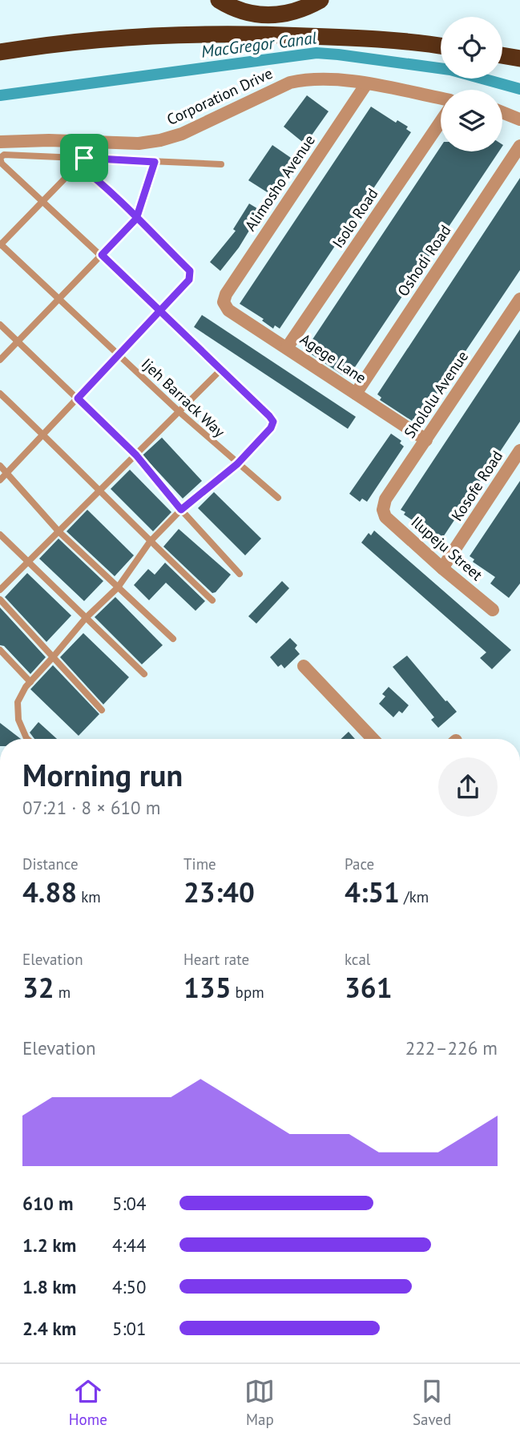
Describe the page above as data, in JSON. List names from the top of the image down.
{
  "streets": {
    "street": [
      "Corporation Drive",
      "Alimosho Avenue",
      "Isolo Road",
      "Oshodi Road",
      "Agege Lane",
      "Shololu Avenue",
      "Kosofe Road",
      "Ilupeju Street"
    ],
    "lane": ["Ijeh Barrack Way"]
  },
  "crossings": [
    ["Corporation Drive", "Alimosho Avenue"],
    ["Alimosho Avenue", "Agege Lane"],
    ["Isolo Road", "Agege Lane"],
    ["Oshodi Road", "Agege Lane"],
    ["Agege Lane", "Shololu Avenue"],
    ["Shololu Avenue", "Ilupeju Street"],
    ["Kosofe Road", "Ilupeju Street"]
  ],
  "water": ["MacGregor Canal"],
  "page": {
    "heading": ["Morning run", "07:21 · 8 × 610 m"],
    "stats": [
      ["Distance", "4.88 km"],
      ["Time", "23:40"],
      ["Pace", "4:51 /km"],
      ["Elevation", "32 m"],
      ["Heart rate", "135 bpm"],
      ["kcal", "361"]
    ],
    "chart": ["Elevation", "222–226 m"],
    "list": [
      {
        "name": "610 m",
        "note": "5:04"
      },
      {
        "name": "1.2 km",
        "note": "4:44"
      },
      {
        "name": "1.8 km",
        "note": "4:50"
      },
      {
        "name": "2.4 km",
        "note": "5:01"
      }
    ],
    "tabs": ["Home", "Map", "Saved"]
  }
}
